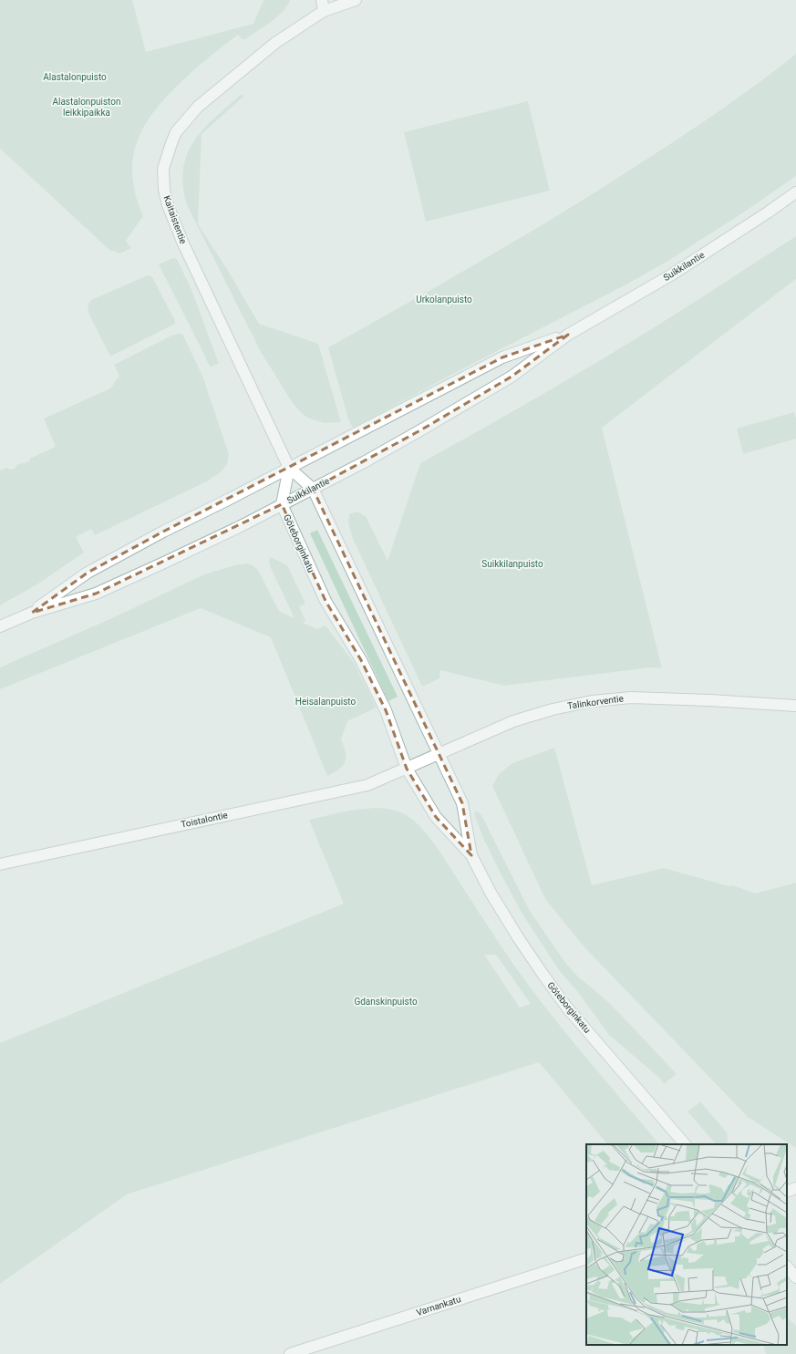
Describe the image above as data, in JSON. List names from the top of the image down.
{
  "streets": {
    "street": [
      "Kaitaistentie",
      "Suikkilantie",
      "Göteborginkatu",
      "Talinkorventie",
      "Toistalontie",
      "Varnankatu"
    ]
  },
  "crossings": [
    ["Kaitaistentie", "Suikkilantie"],
    ["Kaitaistentie", "Göteborginkatu"],
    ["Suikkilantie", "Göteborginkatu"],
    ["Göteborginkatu", "Talinkorventie"],
    ["Göteborginkatu", "Toistalontie"],
    ["Talinkorventie", "Toistalontie"]
  ],
  "parks": [
    "Alastalonpuisto",
    "Alastalonpuiston leikkipaikka",
    "Urkolanpuisto",
    "Suikkilanpuisto",
    "Heisalanpuisto",
    "Gdanskinpuisto"
  ]
}
